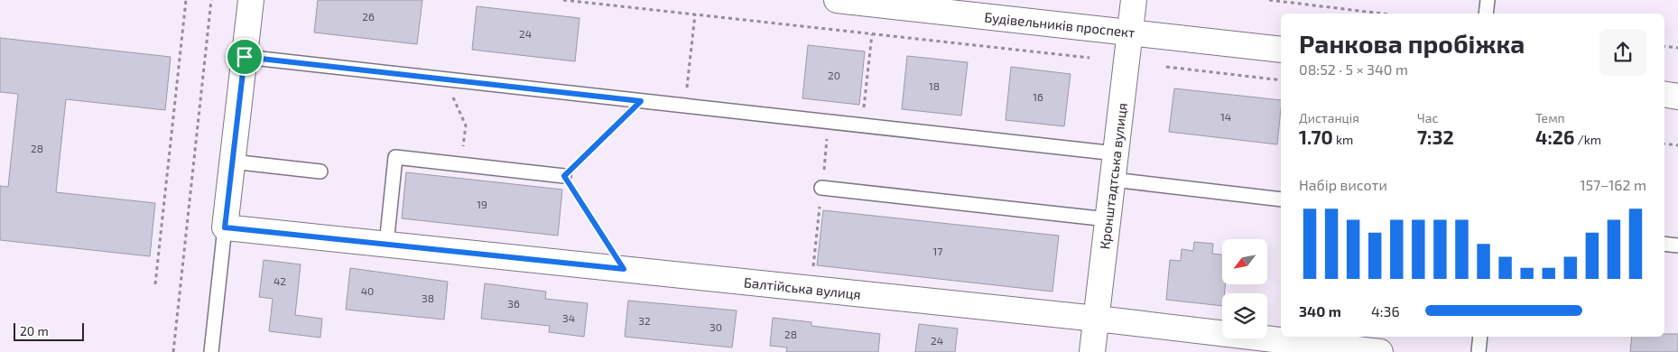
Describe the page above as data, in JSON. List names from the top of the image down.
{
  "streets": {
    "street": ["Будівельників проспект", "Кронштадтська вулиця", "Балтійська вулиця"]
  },
  "crossings": [
    ["Будівельників проспект", "Кронштадтська вулиця"],
    ["Кронштадтська вулиця", "Балтійська вулиця"]
  ],
  "house_numbers": [
    "26",
    "24",
    "20",
    "18",
    "16",
    "14",
    "28",
    "19",
    "17",
    "42",
    "40",
    "38",
    "36",
    "34",
    "32",
    "30",
    "28",
    "24"
  ],
  "scale_bar": "20 m",
  "north": "bottom left",
  "page": {
    "heading": ["Ранкова пробіжка", "08:52 · 5 × 340 m"],
    "stats": [
      ["Дистанція", "1.70 km"],
      ["Час", "7:32"],
      ["Темп", "4:26 /km"]
    ],
    "chart": ["Набір висоти", "157–162 m"],
    "list": [
      {
        "name": "340 m",
        "note": "4:36"
      }
    ],
    "scale": "20 m"
  }
}
